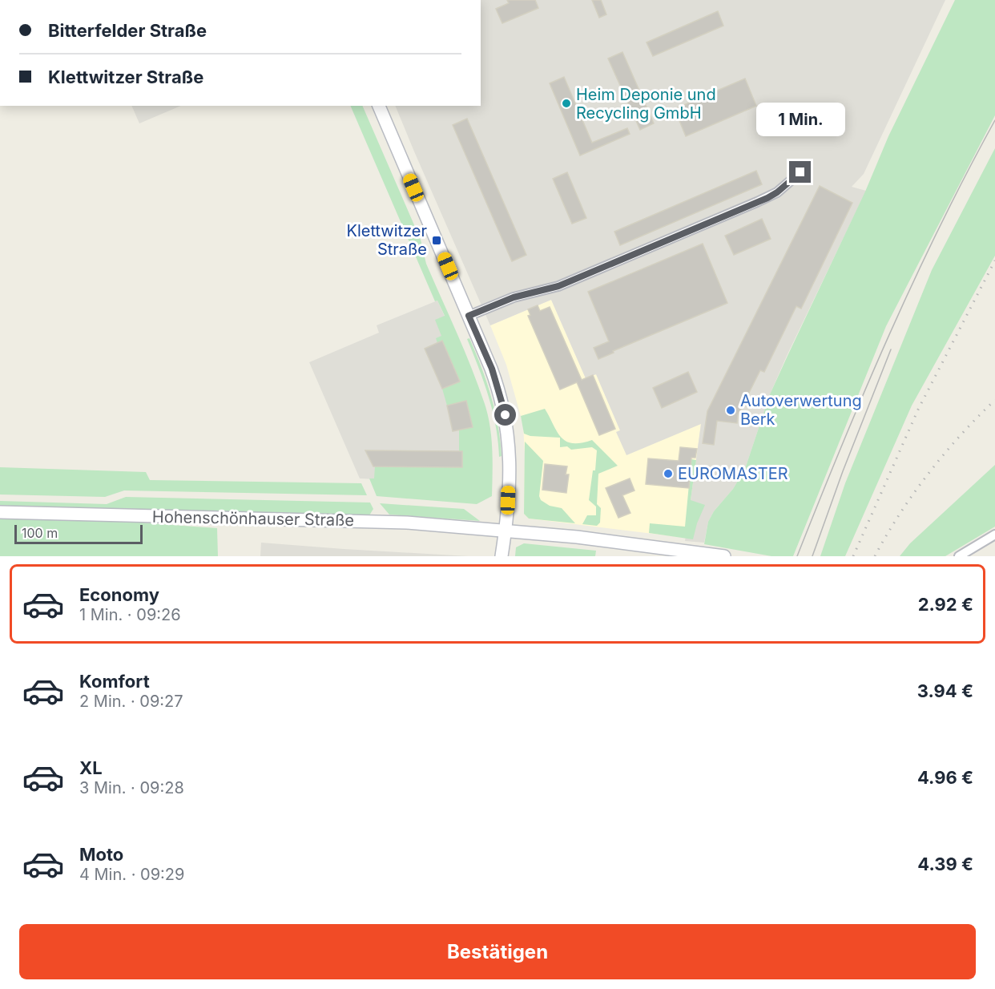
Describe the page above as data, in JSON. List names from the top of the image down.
{
  "streets": {
    "main road": ["Hohenschönhauser Straße"]
  },
  "places": {
    "other": ["Heim Deponie und Recycling GmbH", "Autoverwertung Berk", "EUROMASTER"],
    "transit": ["Klettwitzer Straße"]
  },
  "scale_bar": "100 m",
  "page": {
    "banner": ["Bitterfelder Straße", "Klettwitzer Straße"],
    "bubble": "1 Min.",
    "scale": "100 m",
    "list": [
      {
        "name": "Economy",
        "note": "1 Min. · 09:26",
        "value": "2.92 €"
      },
      {
        "name": "Komfort",
        "note": "2 Min. · 09:27",
        "value": "3.94 €"
      },
      {
        "name": "XL",
        "note": "3 Min. · 09:28",
        "value": "4.96 €"
      },
      {
        "name": "Moto",
        "note": "4 Min. · 09:29",
        "value": "4.39 €"
      }
    ],
    "buttons": "Bestätigen"
  }
}
